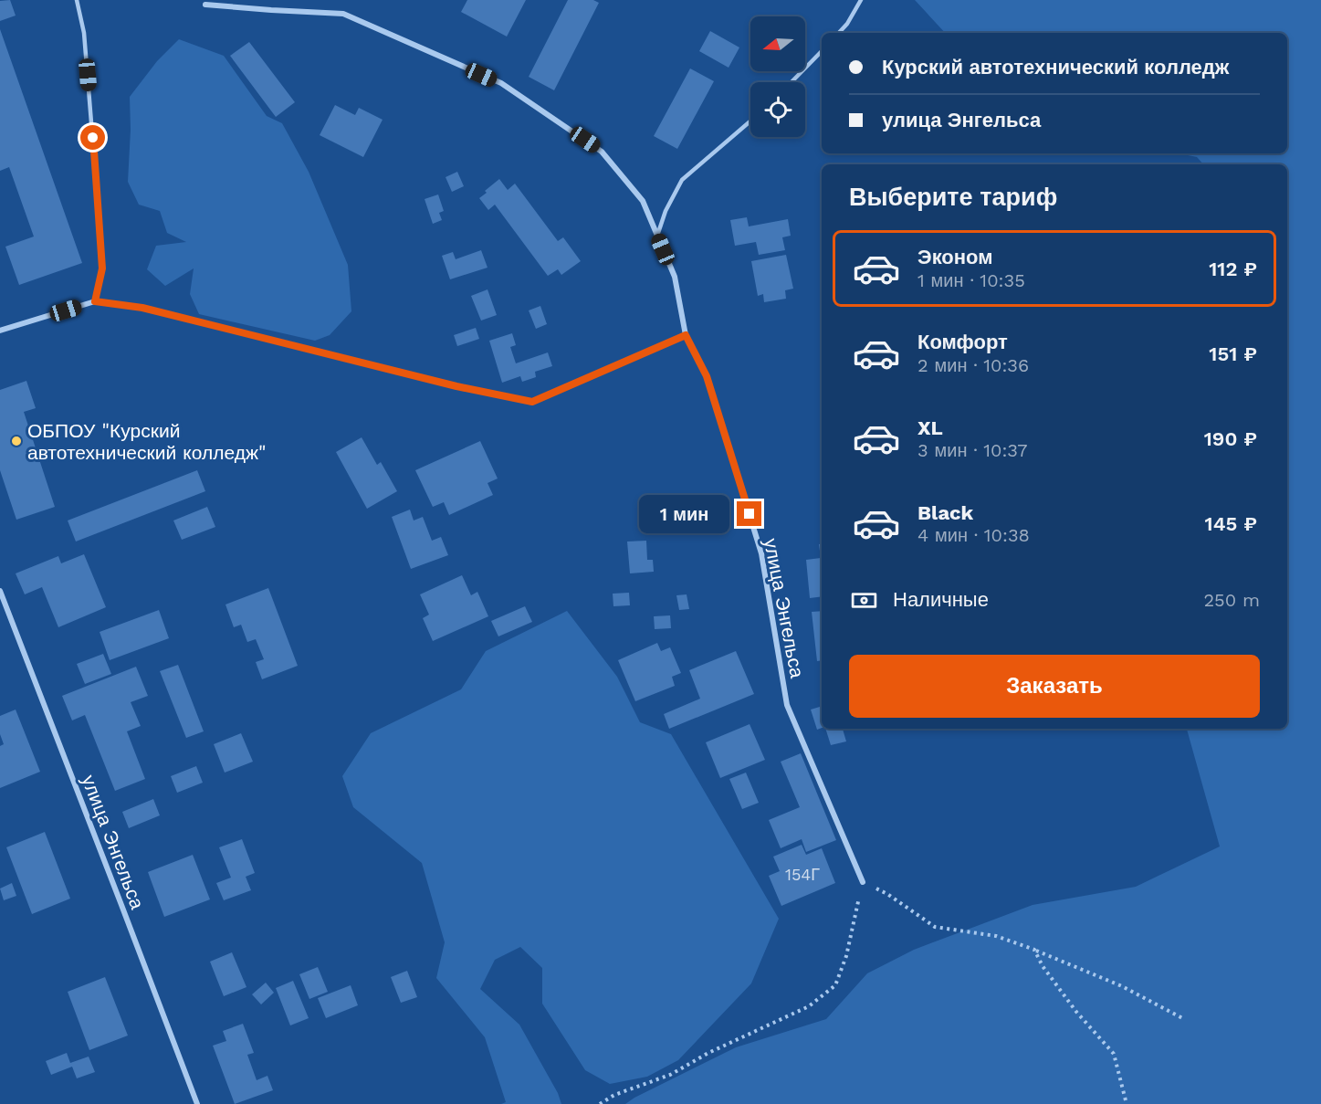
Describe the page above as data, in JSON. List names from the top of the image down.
{
  "streets": {
    "street": ["улица Энгельса"]
  },
  "places": ["ОБПОУ \"Курский автотехнический колледж\""],
  "house_numbers": ["154Г"],
  "north": "left",
  "page": {
    "banner": ["Курский автотехнический колледж", "улица Энгельса"],
    "heading": "Выберите тариф",
    "list": [
      {
        "name": "Эконом",
        "note": "1 мин · 10:35",
        "value": "112 ₽"
      },
      {
        "name": "Комфорт",
        "note": "2 мин · 10:36",
        "value": "151 ₽"
      },
      {
        "name": "XL",
        "note": "3 мин · 10:37",
        "value": "190 ₽"
      },
      {
        "name": "Black",
        "note": "4 мин · 10:38",
        "value": "145 ₽"
      }
    ],
    "bubble": "1 мин",
    "pay": ["Наличные", "250 m"],
    "buttons": "Заказать"
  }
}
